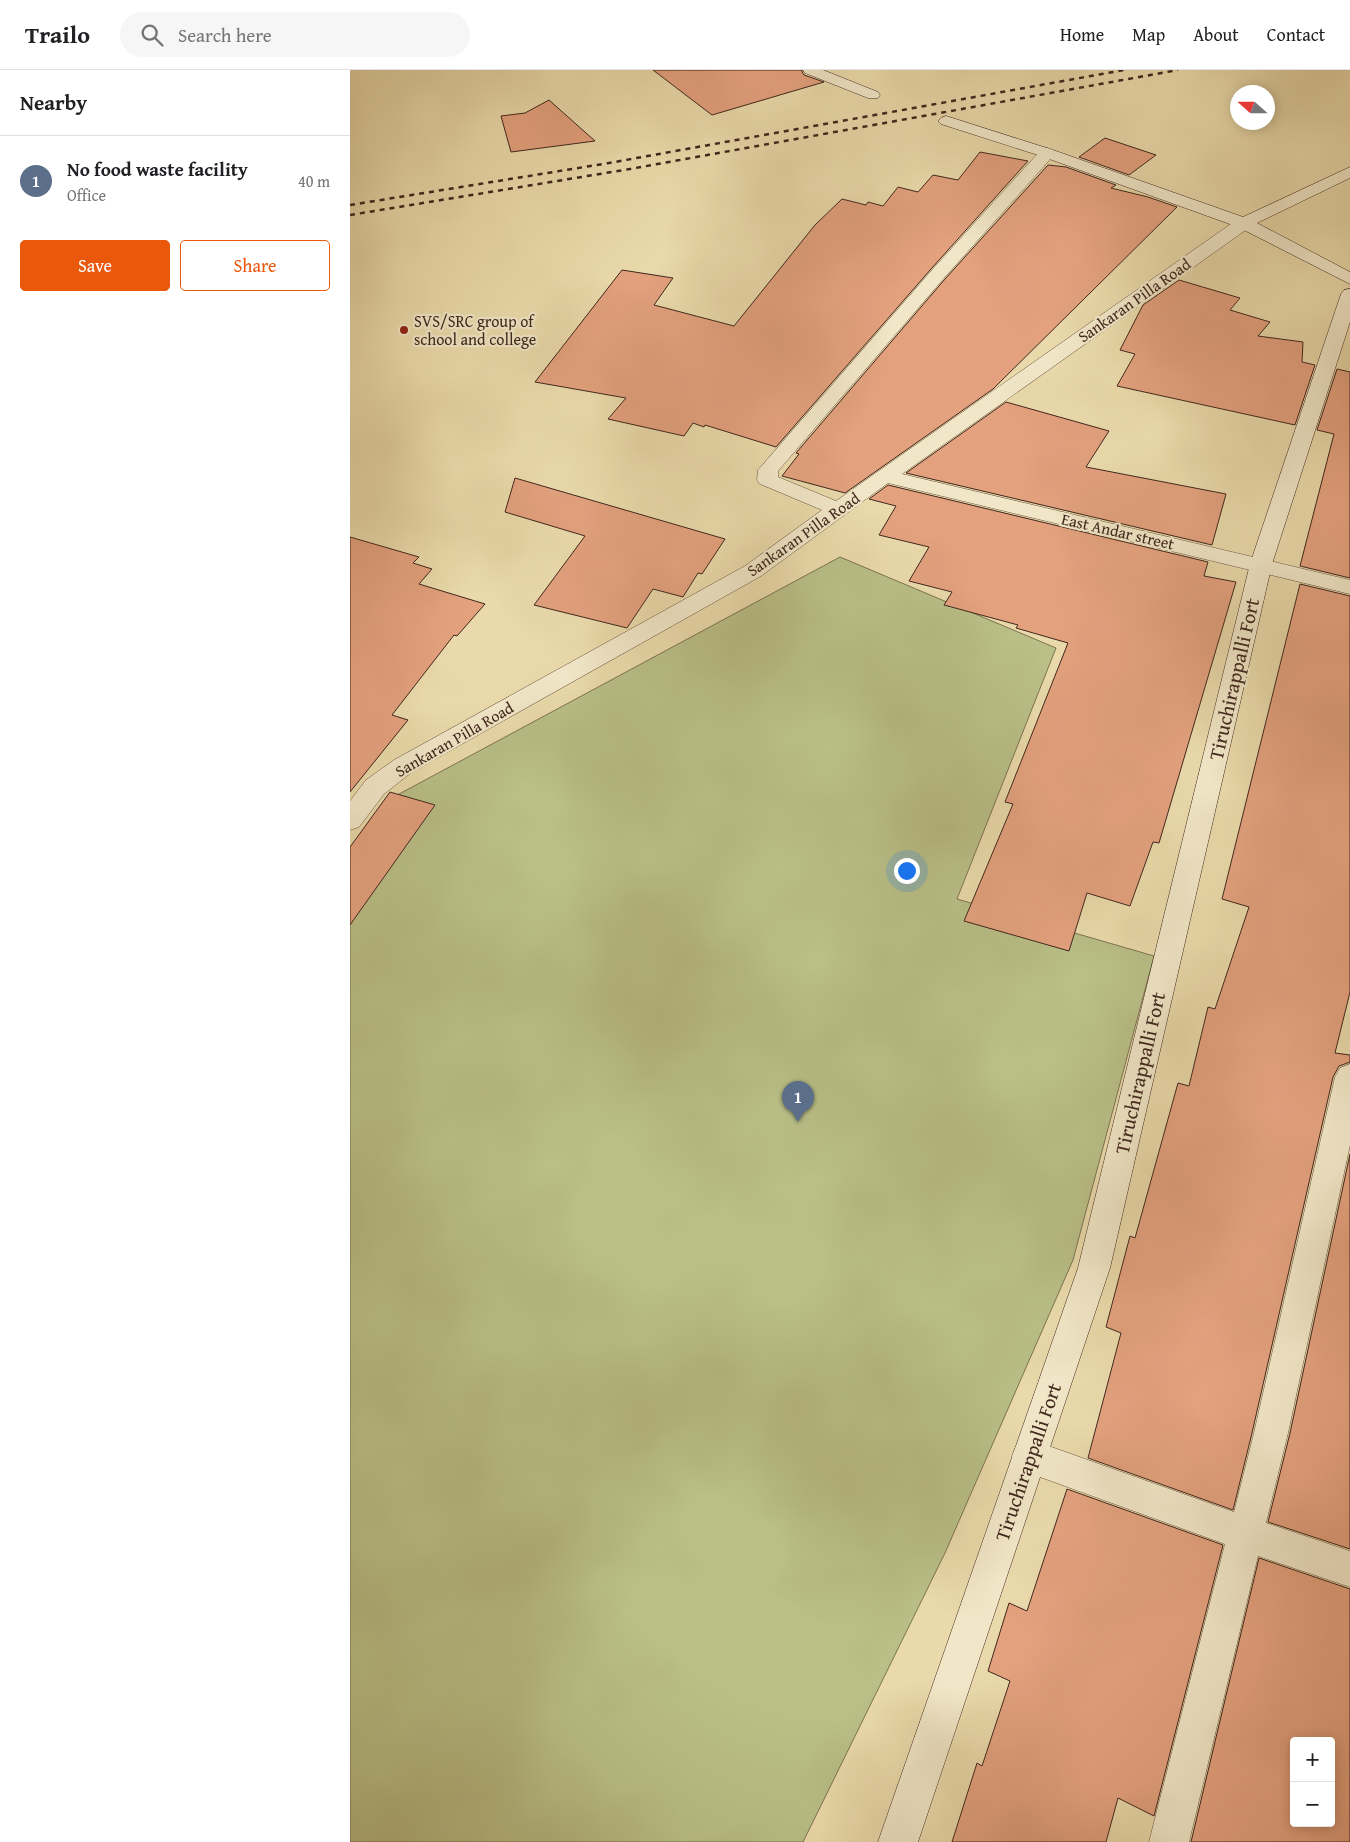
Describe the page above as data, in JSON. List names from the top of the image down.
{
  "streets": {
    "street": ["Sankaran Pilla Road", "East Andar street", "Tiruchirappalli Fort"]
  },
  "crossings": [
    ["Sankaran Pilla Road", "East Andar street"],
    ["East Andar street", "Tiruchirappalli Fort"]
  ],
  "places": ["SVS/SRC group of school and college"],
  "north": "left",
  "page": {
    "header": "Trailo",
    "search": "Search here",
    "nav": [
      "Home",
      "Map",
      "About",
      "Contact"
    ],
    "heading": "Nearby",
    "list": [
      {
        "mark": "1",
        "name": "No food waste facility",
        "note": "Office",
        "value": "40 m"
      }
    ],
    "buttons": ["Save", "Share"],
    "pins": "1",
    "map_buttons": ["+", "−"]
  }
}
